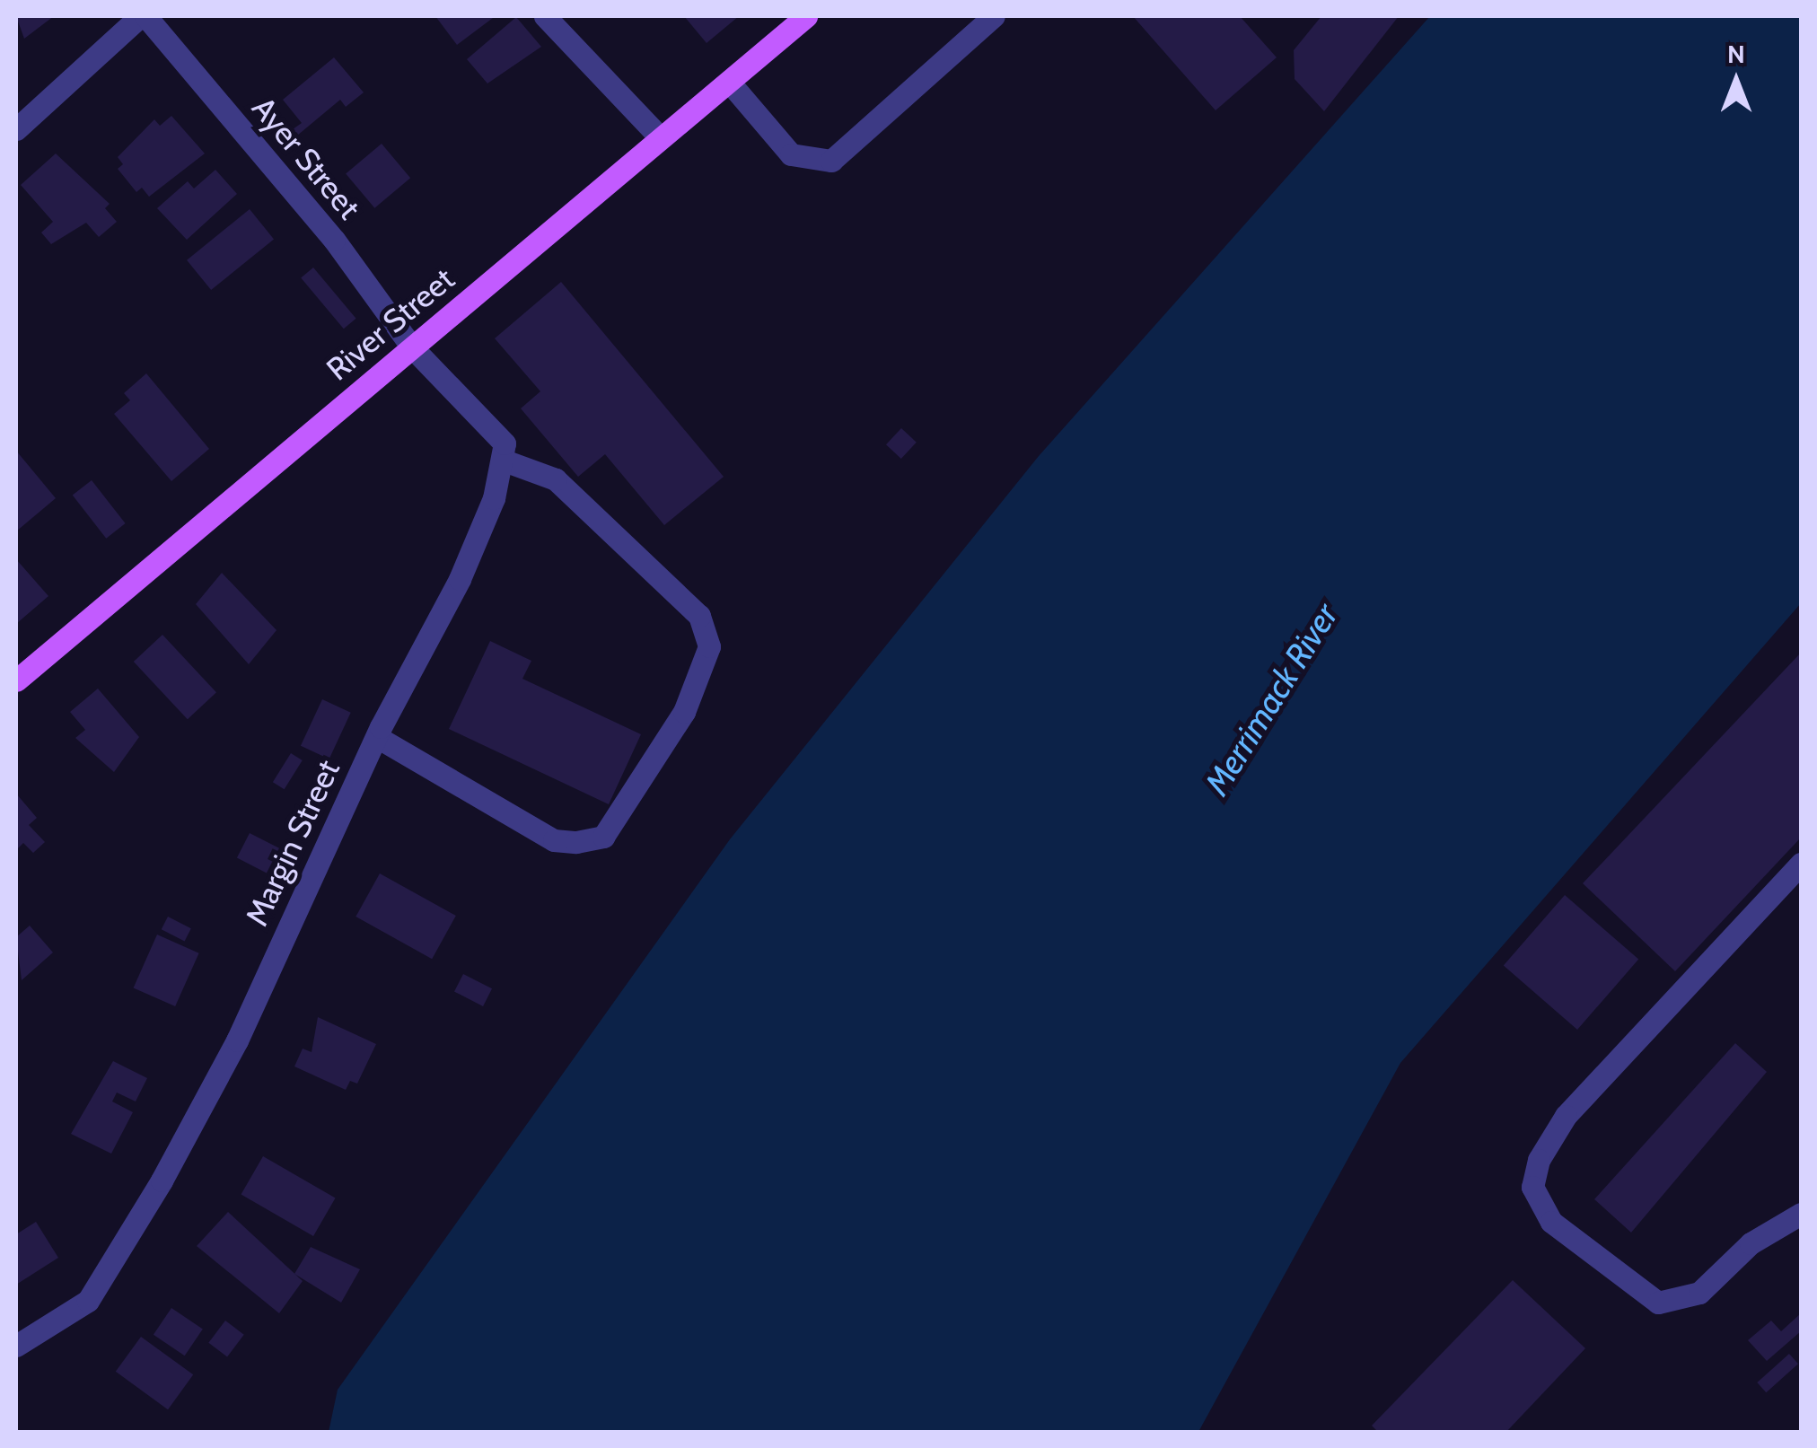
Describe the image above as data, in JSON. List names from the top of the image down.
{
  "streets": {
    "main road": ["River Street"],
    "street": ["Ayer Street", "Margin Street"]
  },
  "crossings": [
    ["Ayer Street", "River Street"]
  ],
  "water": ["Merrimack River"],
  "north": "top"
}
